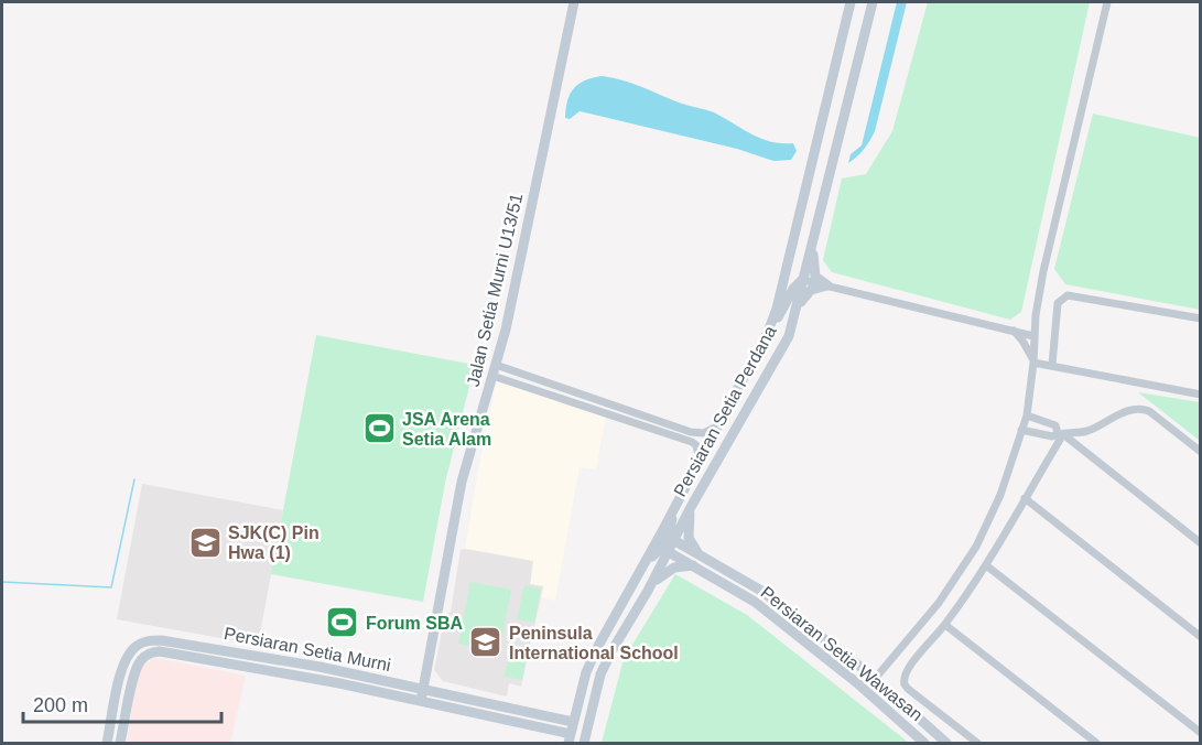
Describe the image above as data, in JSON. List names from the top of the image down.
{
  "streets": {
    "street": [
      "Jalan Setia Murni U13/51",
      "Persiaran Setia Perdana",
      "Persiaran Setia Murni",
      "Persiaran Setia Wawasan"
    ]
  },
  "crossings": [
    ["Jalan Setia Murni U13/51", "Persiaran Setia Murni"],
    ["Persiaran Setia Perdana", "Persiaran Setia Murni"],
    ["Persiaran Setia Perdana", "Persiaran Setia Wawasan"]
  ],
  "places": {
    "sports": ["JSA Arena Setia Alam", "Forum SBA"],
    "school or university": ["SJK(C) Pin Hwa (1)", "Peninsula International School"]
  },
  "scale_bar": "200 m"
}
